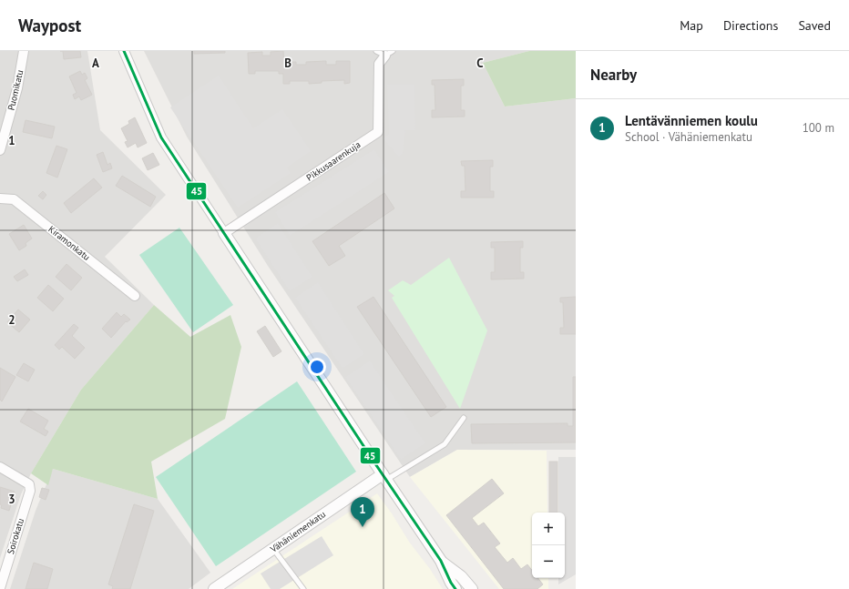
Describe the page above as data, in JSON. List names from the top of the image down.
{
  "streets": {
    "street": [
      "Puomikatu",
      "Pikkusaarenkuja",
      "Kiramonkatu",
      "Vähäniemenkatu",
      "Soirokatu"
    ]
  },
  "lines": ["transit line 45"],
  "page": {
    "header": "Waypost",
    "nav": ["Map", "Directions", "Saved"],
    "heading": "Nearby",
    "list": [
      {
        "mark": "1",
        "name": "Lentävänniemen koulu",
        "note": "School · Vähäniemenkatu",
        "value": "100 m"
      }
    ],
    "pins": "1",
    "map_buttons": ["+", "−"]
  },
  "grid": {
    "columns": ["A", "B", "C"],
    "rows": ["1", "2", "3"]
  }
}
